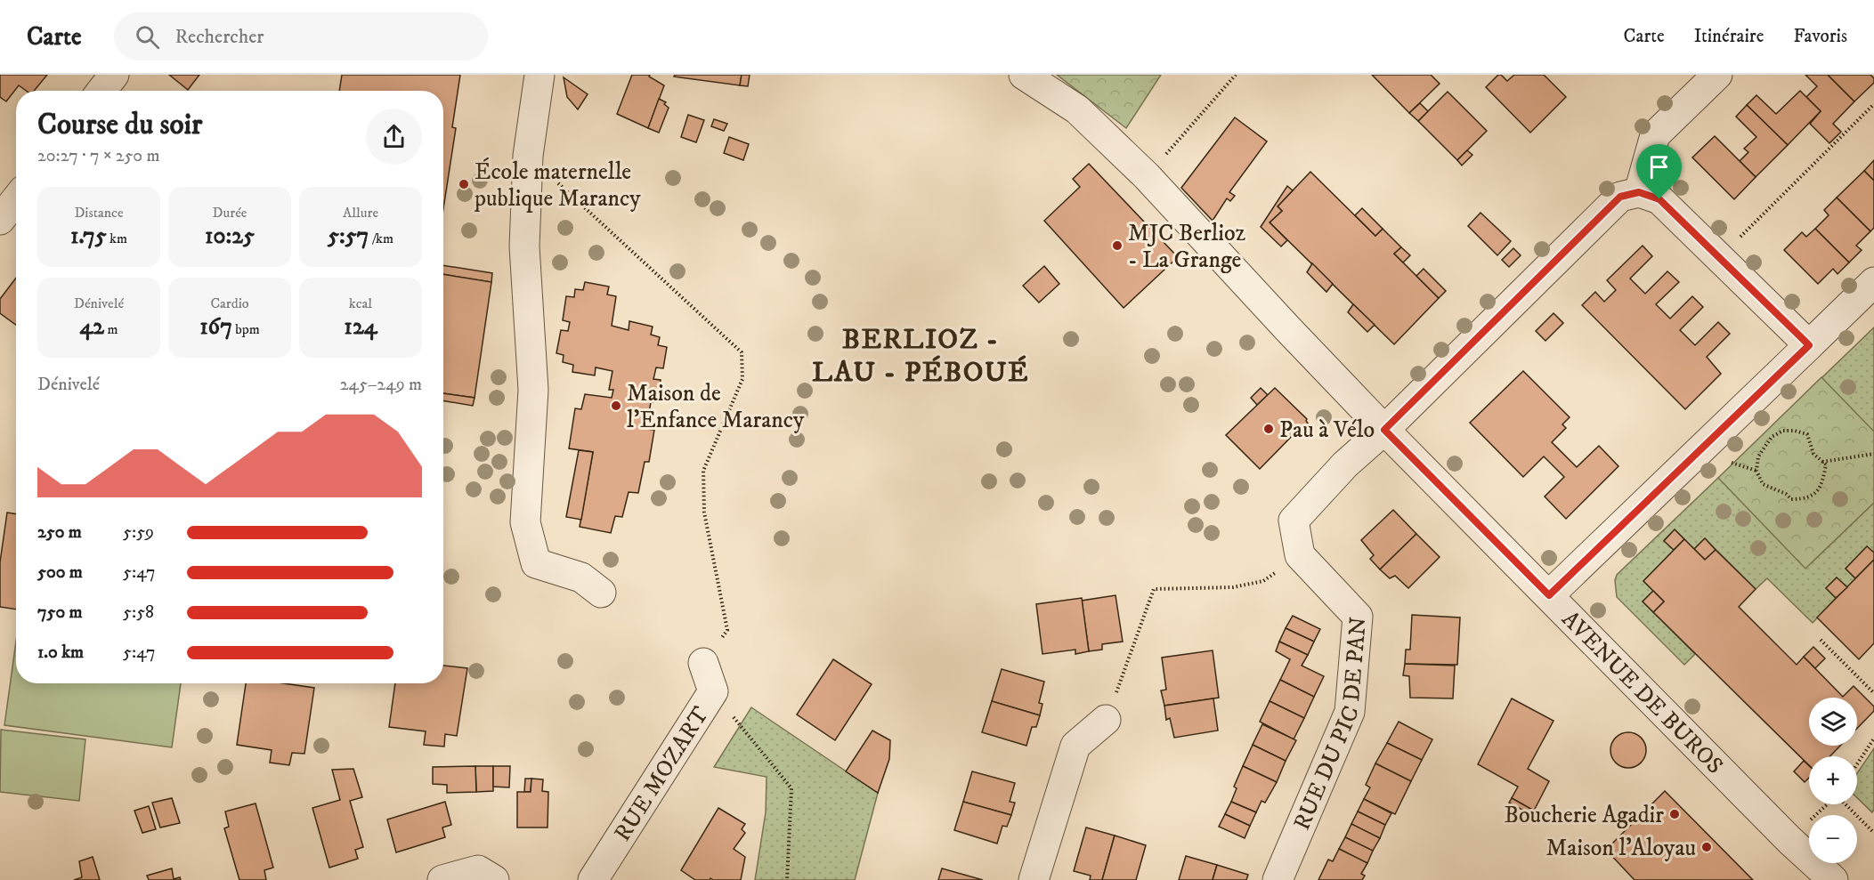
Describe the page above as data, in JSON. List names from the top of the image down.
{
  "streets": {
    "street": ["AVENUE DE BUROS", "RUE DU PIC DE PAN", "RUE MOZART"]
  },
  "districts": ["BERLIOZ - LAU - PÉBOUÉ"],
  "places": [
    "École maternelle publique Marancy",
    "MJC Berlioz - La Grange",
    "Maison de l'Enfance Marancy",
    "Pau à Vélo",
    "Boucherie Agadir",
    "Maison l'Aloyau"
  ],
  "page": {
    "header": "Carte",
    "search": "Rechercher",
    "nav": ["Carte", "Itinéraire", "Favoris"],
    "heading": ["Course du soir", "20:27 · 7 × 250 m"],
    "stats": [
      ["Distance", "1.75 km"],
      ["Durée", "10:25"],
      ["Allure", "5:57 /km"],
      ["Dénivelé", "42 m"],
      ["Cardio", "167 bpm"],
      ["kcal", "124"]
    ],
    "chart": ["Dénivelé", "245–249 m"],
    "list": [
      {
        "name": "250 m",
        "note": "5:59"
      },
      {
        "name": "500 m",
        "note": "5:47"
      },
      {
        "name": "750 m",
        "note": "5:58"
      },
      {
        "name": "1.0 km",
        "note": "5:47"
      }
    ],
    "map_buttons": ["+", "−"]
  }
}
